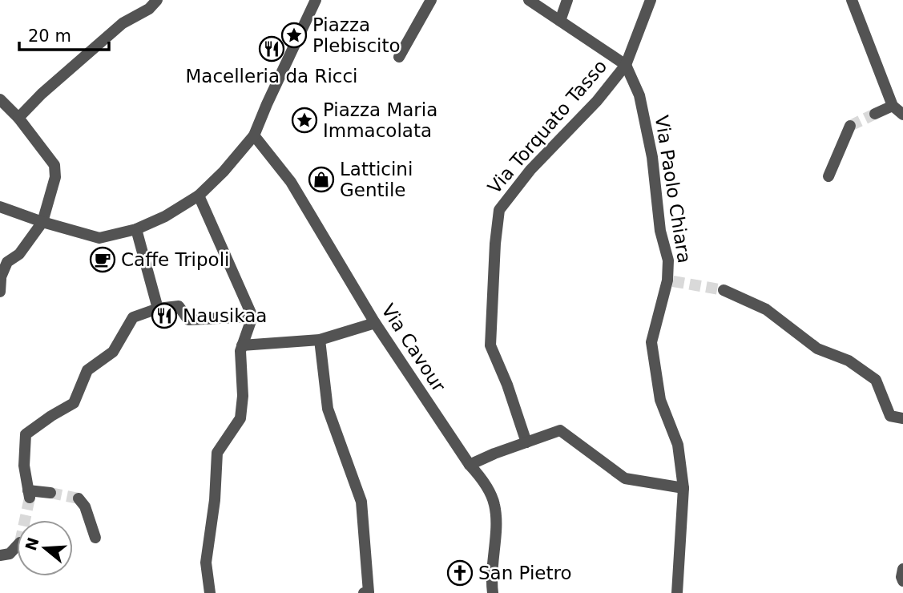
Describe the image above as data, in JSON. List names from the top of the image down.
{
  "streets": {
    "street": ["Via Torquato Tasso", "Via Paolo Chiara", "Via Cavour"]
  },
  "crossings": [
    ["Via Torquato Tasso", "Via Paolo Chiara"]
  ],
  "places": {
    "place": ["Piazza Plebiscito", "Piazza Maria Immacolata"],
    "restaurant": ["Macelleria da Ricci", "Nausikaa"],
    "shop": ["Latticini Gentile"],
    "cafe": ["Caffe Tripoli"],
    "church": ["San Pietro"]
  },
  "scale_bar": "20 m",
  "north": "left"
}
